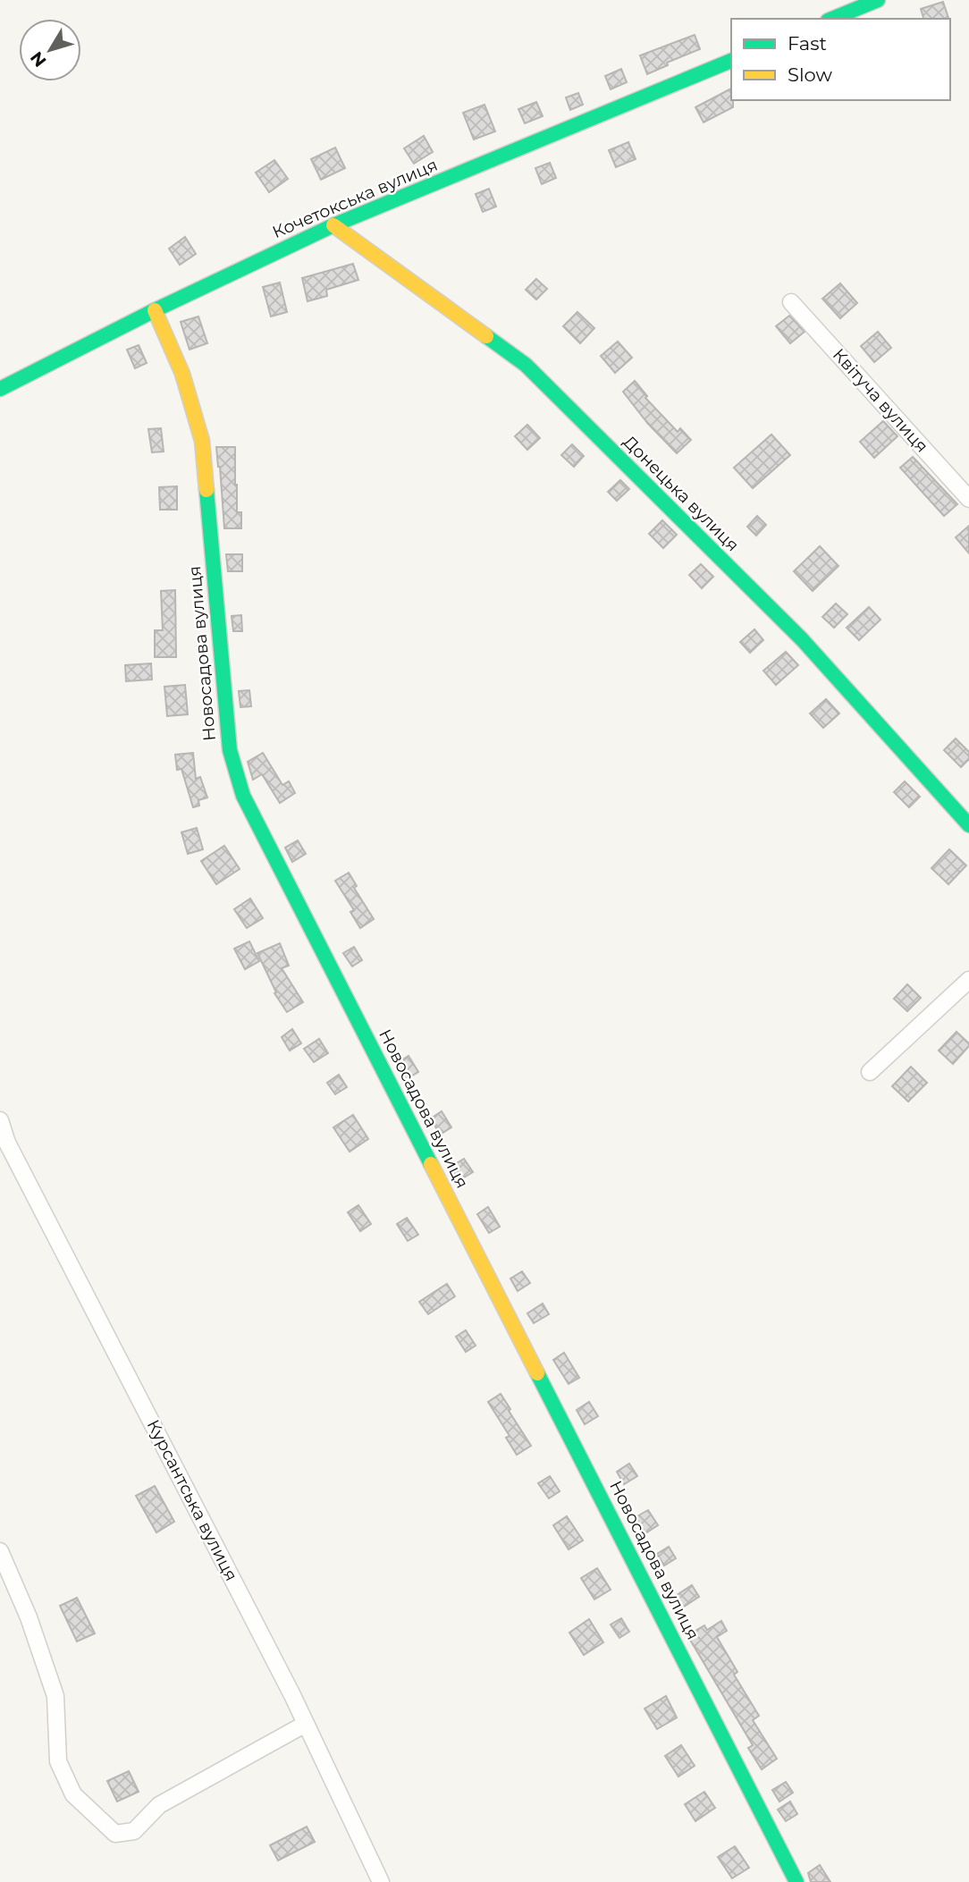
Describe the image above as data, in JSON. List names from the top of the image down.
{
  "streets": {
    "street": [
      "Кочетокська вулиця",
      "Квітуча вулиця",
      "Донецька вулиця",
      "Новосадова вулиця",
      "Курсантська вулиця"
    ]
  },
  "crossings": [
    ["Кочетокська вулиця", "Донецька вулиця"],
    ["Кочетокська вулиця", "Новосадова вулиця"]
  ],
  "legend": ["Fast", "Slow"],
  "north": "bottom left"
}
